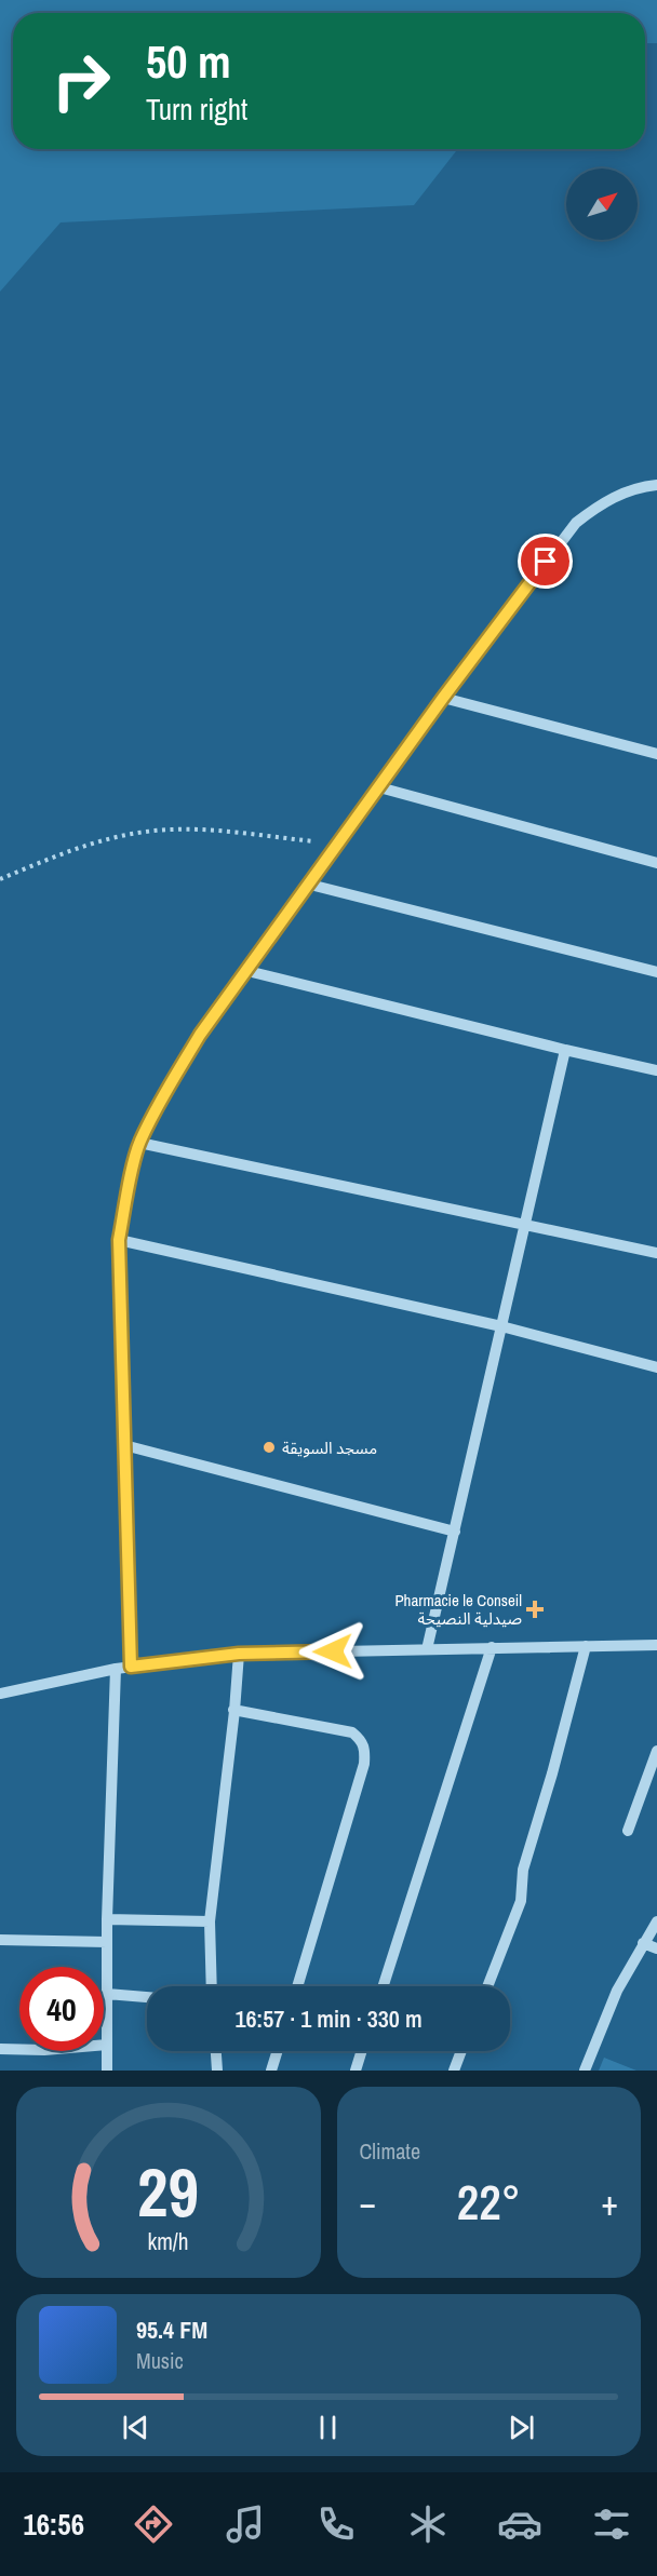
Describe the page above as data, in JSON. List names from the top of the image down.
{
  "places": {
    "other": ["مسجد السويقة"],
    "health": ["Pharmacie le Conseil صيدلية النصيحة"]
  },
  "north": "top right",
  "page": {
    "turn": ["50 m", "Turn right"],
    "limit": "40",
    "trip": "16:57 · 1 min · 330 m",
    "tile": "Climate",
    "heat": ["−", "22°", "+"],
    "song": ["95.4 FM", "Music"],
    "tabs": "16:56",
    "gauge": ["29", "km/h"]
  }
}
